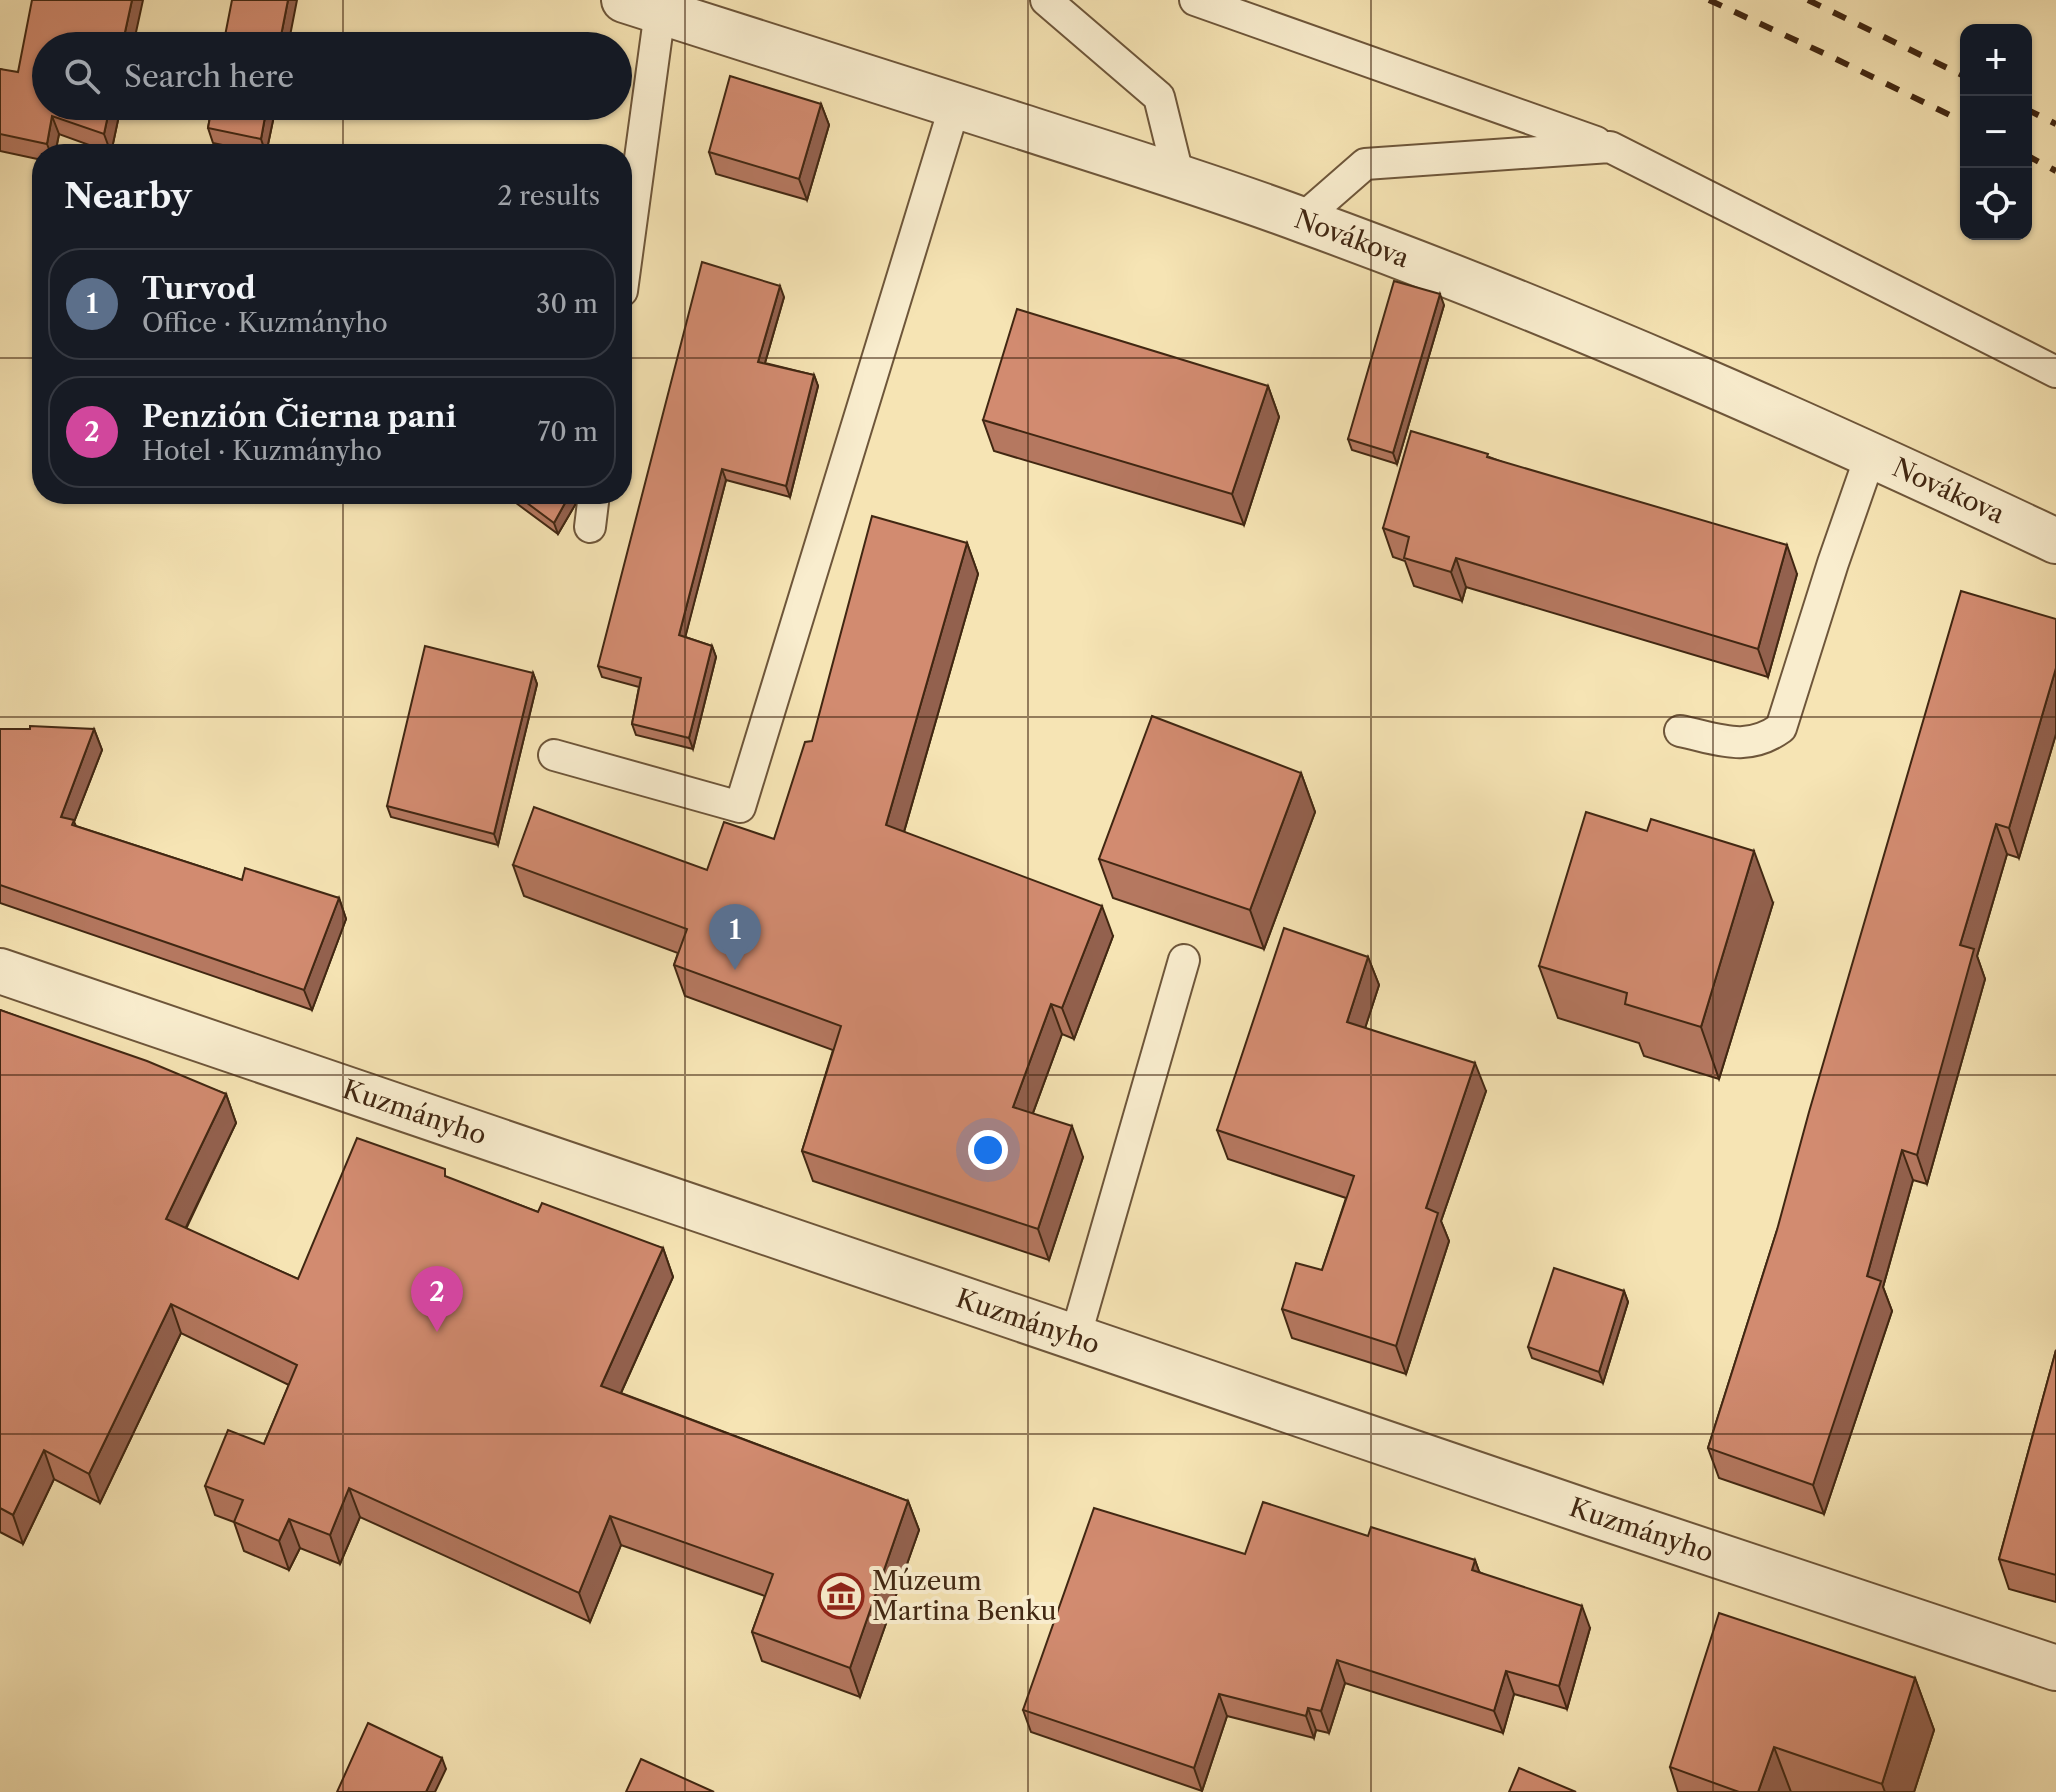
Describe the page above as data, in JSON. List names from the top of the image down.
{
  "streets": {
    "street": ["Novákova", "Kuzmányho"]
  },
  "places": {
    "museum": ["Múzeum Martina Benku"]
  },
  "page": {
    "map_buttons": ["+", "−"],
    "search": "Search here",
    "heading": ["Nearby", "2 results"],
    "list": [
      {
        "mark": "1",
        "name": "Turvod",
        "note": "Office · Kuzmányho",
        "value": "30 m"
      },
      {
        "mark": "2",
        "name": "Penzión Čierna pani",
        "note": "Hotel · Kuzmányho",
        "value": "70 m"
      }
    ],
    "pins": ["1", "2"]
  }
}
